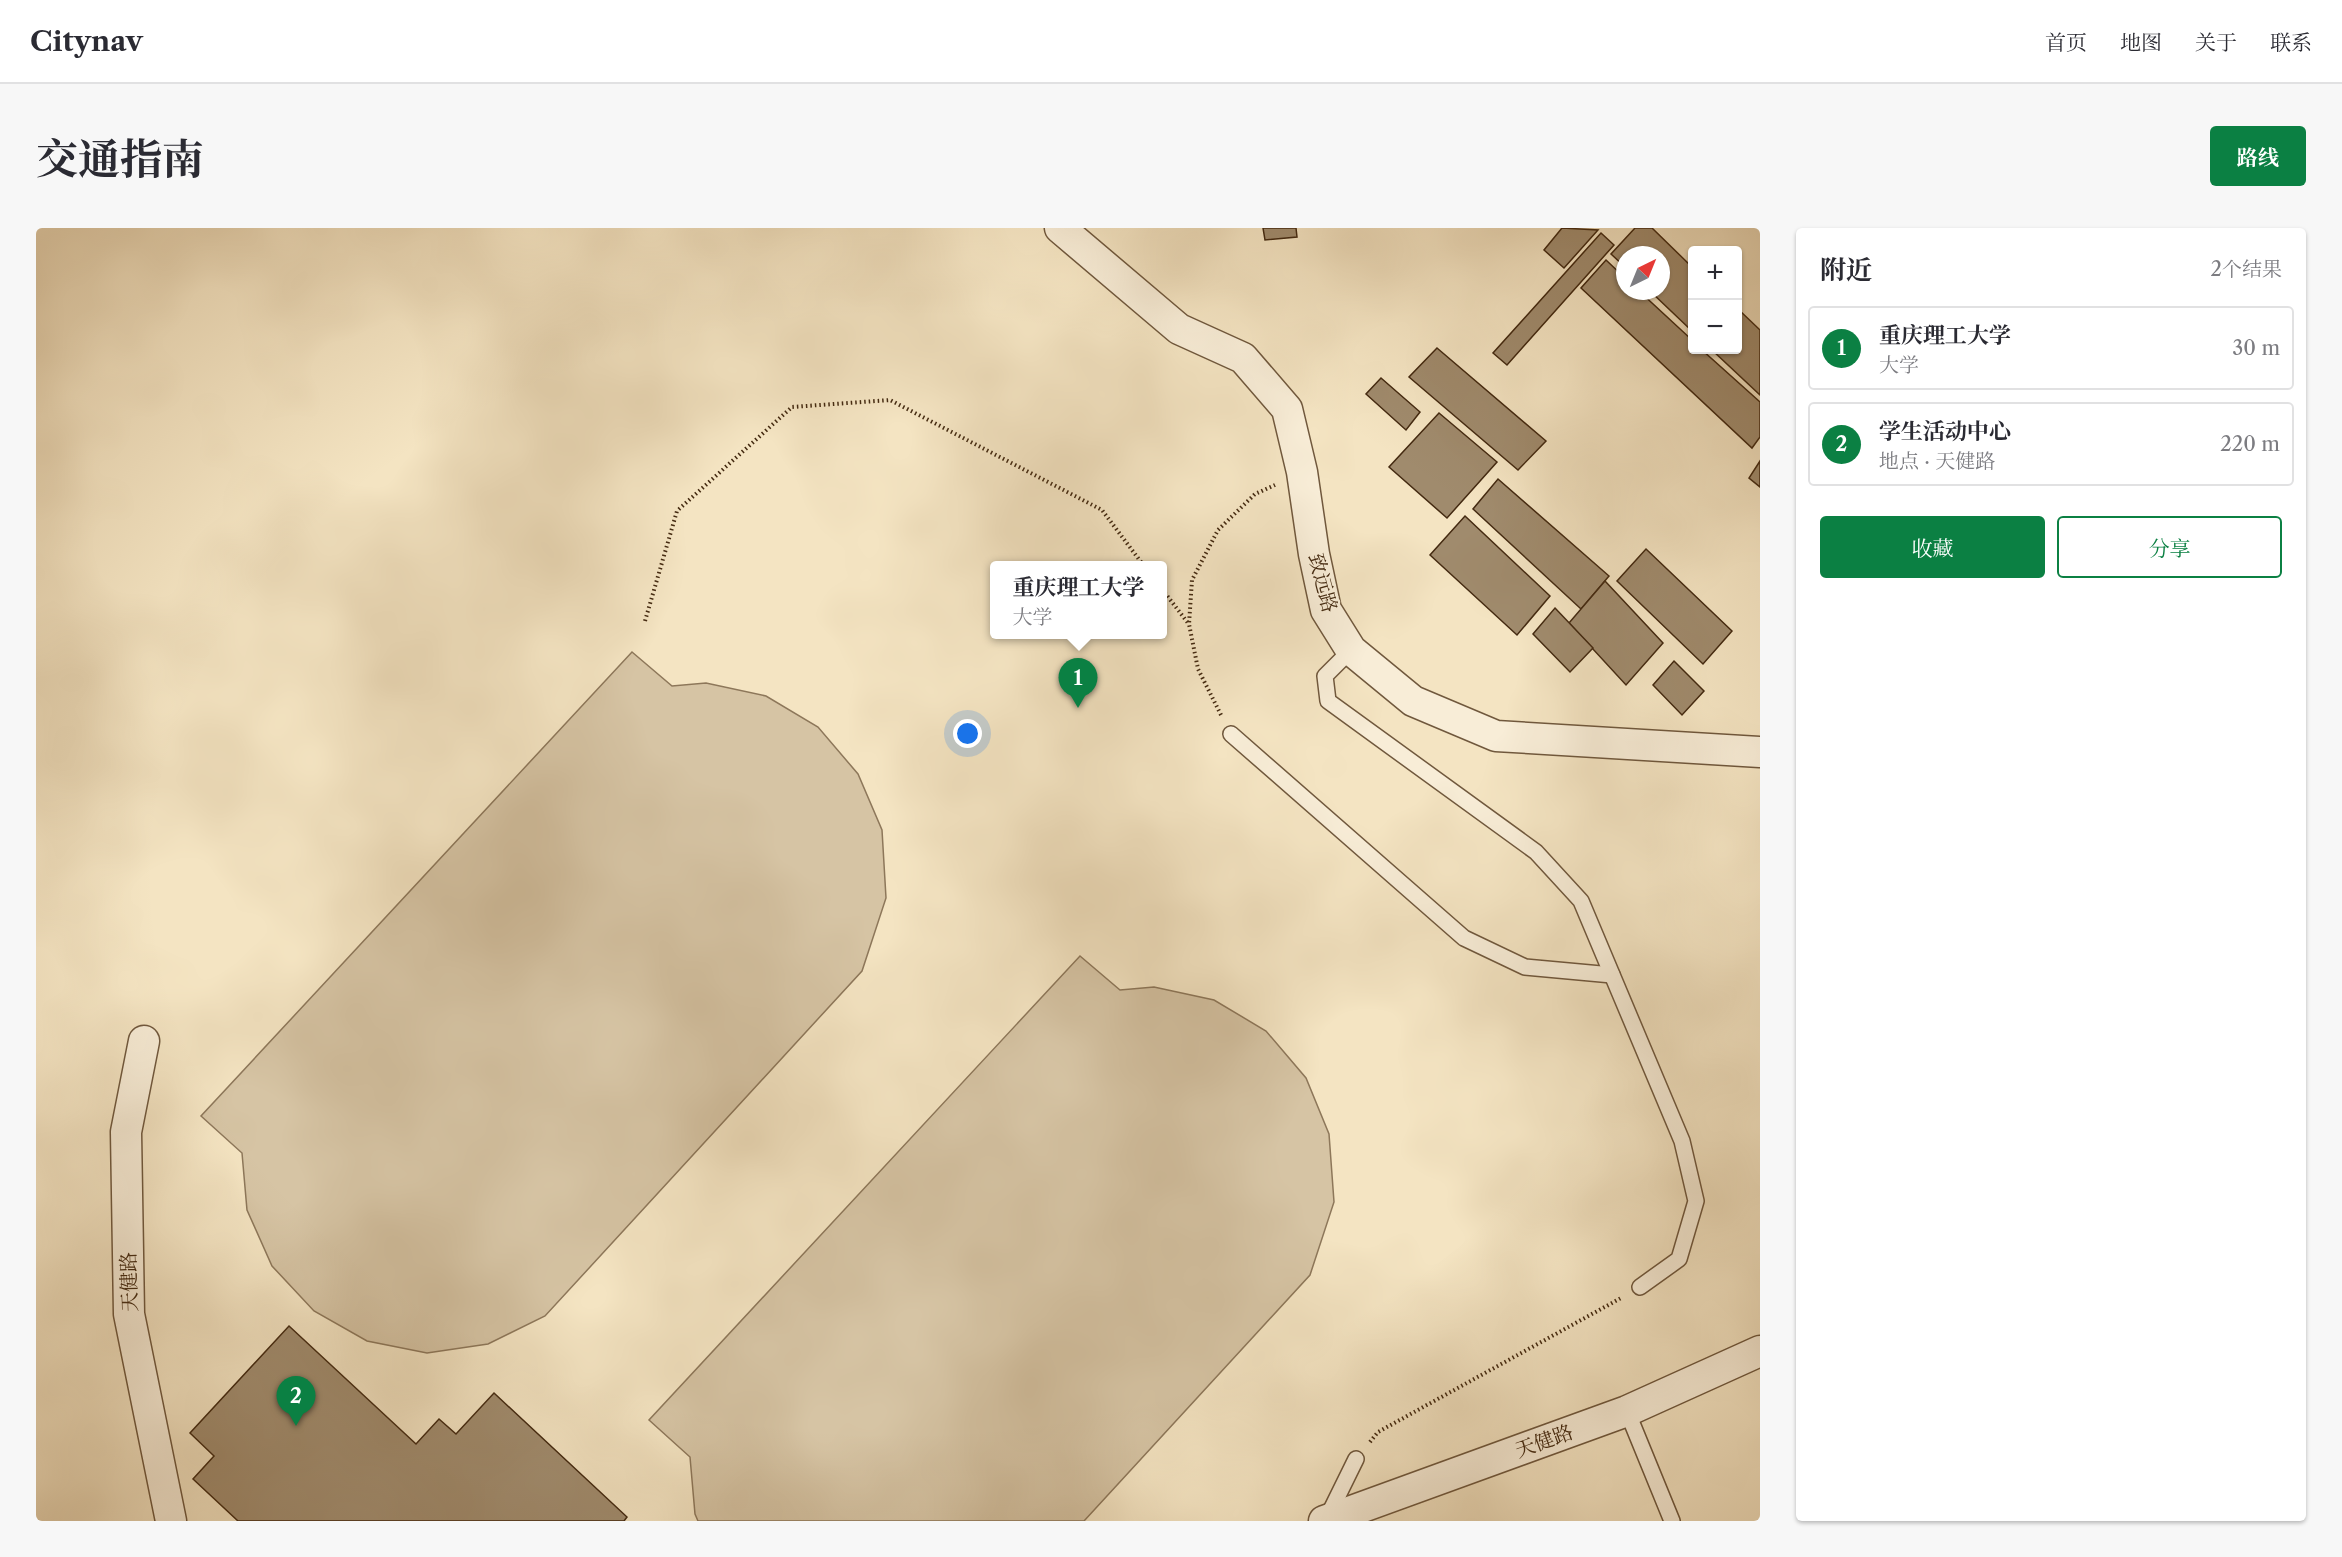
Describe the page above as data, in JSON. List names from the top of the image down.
{
  "streets": {
    "street": ["致远路", "天健路"]
  },
  "north": "top right",
  "page": {
    "header": "Citynav",
    "nav": [
      "首页",
      "地图",
      "关于",
      "联系"
    ],
    "title": "交通指南",
    "buttons": [
      "路线",
      ["收藏", "分享"]
    ],
    "heading": ["附近", "2个结果"],
    "map_buttons": ["+", "−"],
    "list": [
      {
        "mark": "1",
        "name": "重庆理工大学",
        "note": "大学",
        "value": "30 m"
      },
      {
        "mark": "2",
        "name": "学生活动中心",
        "note": "地点 · 天健路",
        "value": "220 m"
      }
    ],
    "popup": ["重庆理工大学", "大学"],
    "pins": ["1", "2"]
  }
}
